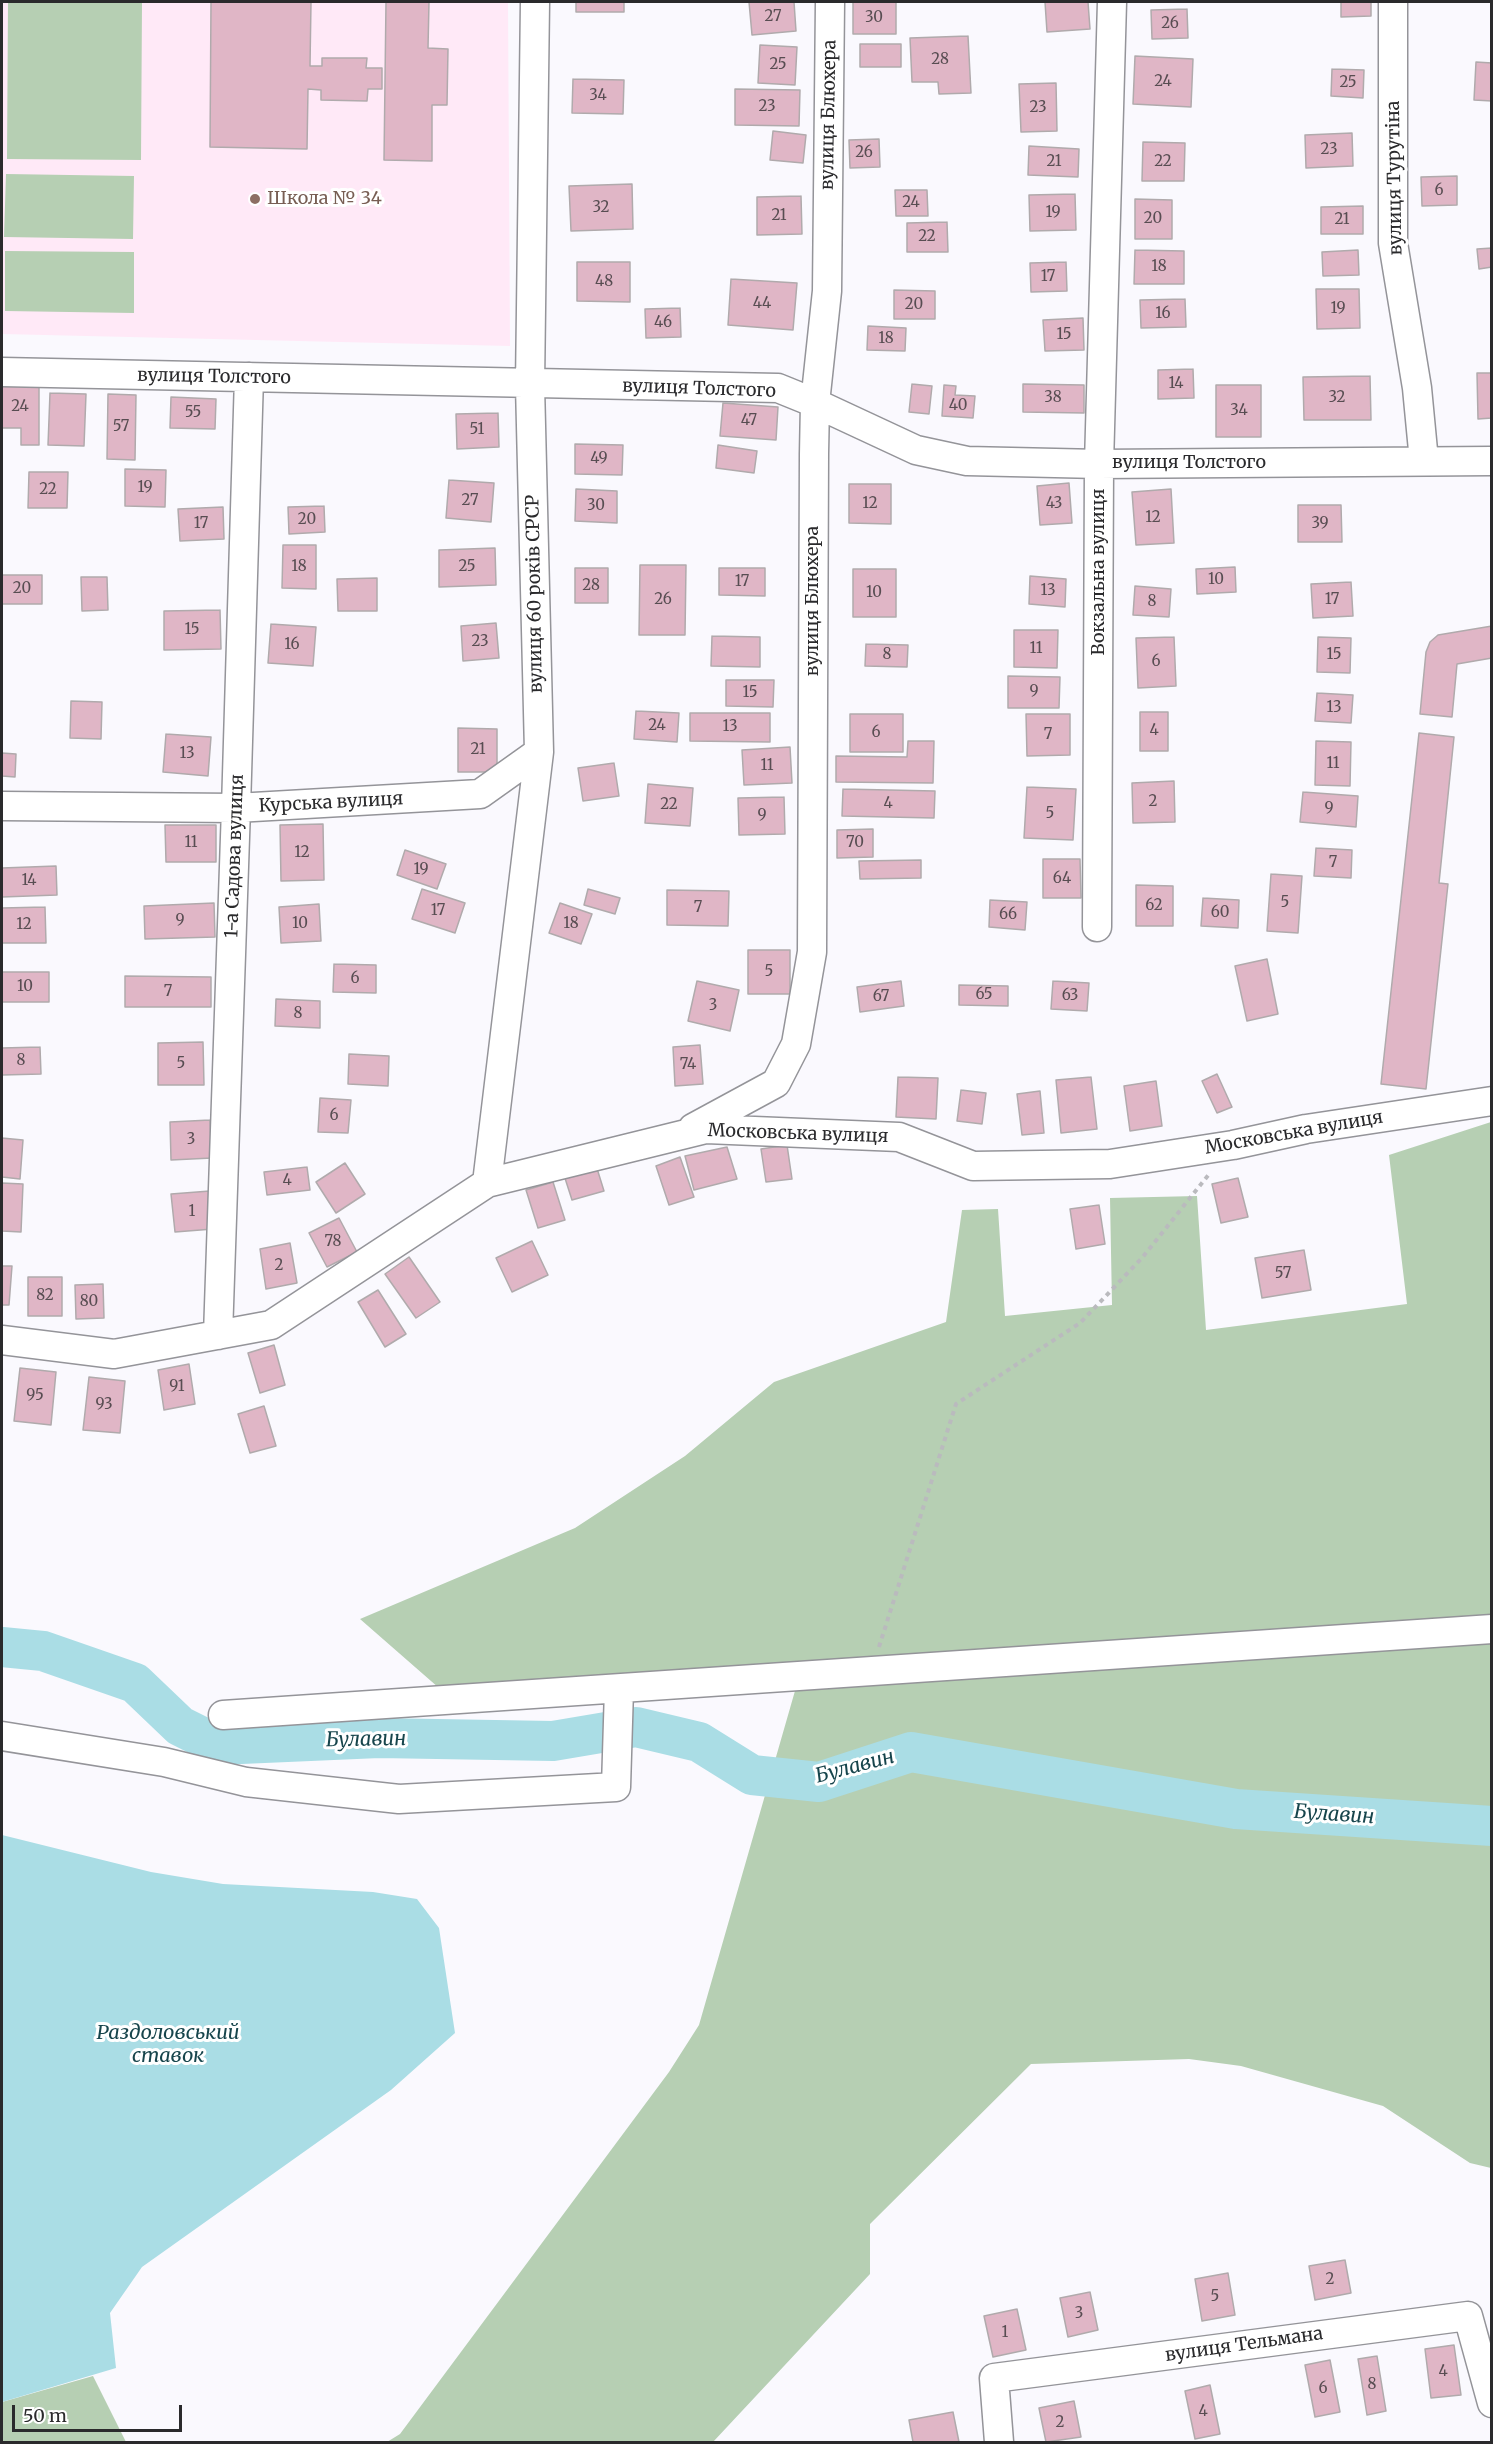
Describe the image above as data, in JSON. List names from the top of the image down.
{
  "streets": {
    "street": [
      "вулиця Блюхера",
      "вулиця Турутіна",
      "вулиця Толстого",
      "Вокзальна вулиця",
      "вулиця 60 років СРСР",
      "Курська вулиця",
      "1-а Садова вулиця",
      "Московська вулиця",
      "вулиця Тельмана"
    ]
  },
  "crossings": [
    ["вулиця Блюхера", "вулиця Толстого"],
    ["вулиця Блюхера", "Московська вулиця"],
    ["вулиця Турутіна", "вулиця Толстого"],
    ["вулиця Толстого", "Вокзальна вулиця"],
    ["вулиця Толстого", "вулиця 60 років СРСР"],
    ["вулиця Толстого", "1-а Садова вулиця"],
    ["вулиця 60 років СРСР", "Курська вулиця"],
    ["вулиця 60 років СРСР", "Московська вулиця"],
    ["Курська вулиця", "1-а Садова вулиця"],
    ["1-а Садова вулиця", "Московська вулиця"]
  ],
  "water": ["Булавин", "Раздоловський ставок"],
  "places": ["Школа № 34"],
  "house_numbers": [
    "27",
    "30",
    "26",
    "28",
    "25",
    "24",
    "25",
    "34",
    "23",
    "23",
    "23",
    "26",
    "21",
    "22",
    "6",
    "24",
    "32",
    "19",
    "21",
    "20",
    "21",
    "22",
    "18",
    "17",
    "48",
    "44",
    "20",
    "19",
    "16",
    "46",
    "15",
    "18",
    "14",
    "38",
    "32",
    "40",
    "24",
    "34",
    "55",
    "47",
    "57",
    "51",
    "49",
    "19",
    "22",
    "27",
    "12",
    "43",
    "30",
    "12",
    "20",
    "17",
    "39",
    "18",
    "25",
    "10",
    "17",
    "28",
    "20",
    "13",
    "10",
    "26",
    "17",
    "8",
    "15",
    "23",
    "16",
    "11",
    "8",
    "15",
    "6",
    "9",
    "15",
    "13",
    "24",
    "13",
    "4",
    "6",
    "7",
    "21",
    "13",
    "11",
    "11",
    "2",
    "4",
    "22",
    "9",
    "5",
    "9",
    "11",
    "70",
    "12",
    "7",
    "19",
    "64",
    "14",
    "5",
    "62",
    "7",
    "17",
    "60",
    "66",
    "9",
    "10",
    "18",
    "12",
    "5",
    "6",
    "10",
    "7",
    "65",
    "63",
    "67",
    "3",
    "8",
    "8",
    "5",
    "74",
    "6",
    "3",
    "4",
    "1",
    "78",
    "2",
    "57",
    "82",
    "80",
    "91",
    "95",
    "93",
    "2",
    "5",
    "3",
    "1",
    "4",
    "8",
    "6",
    "4",
    "2"
  ],
  "scale_bar": "50 m"
}
